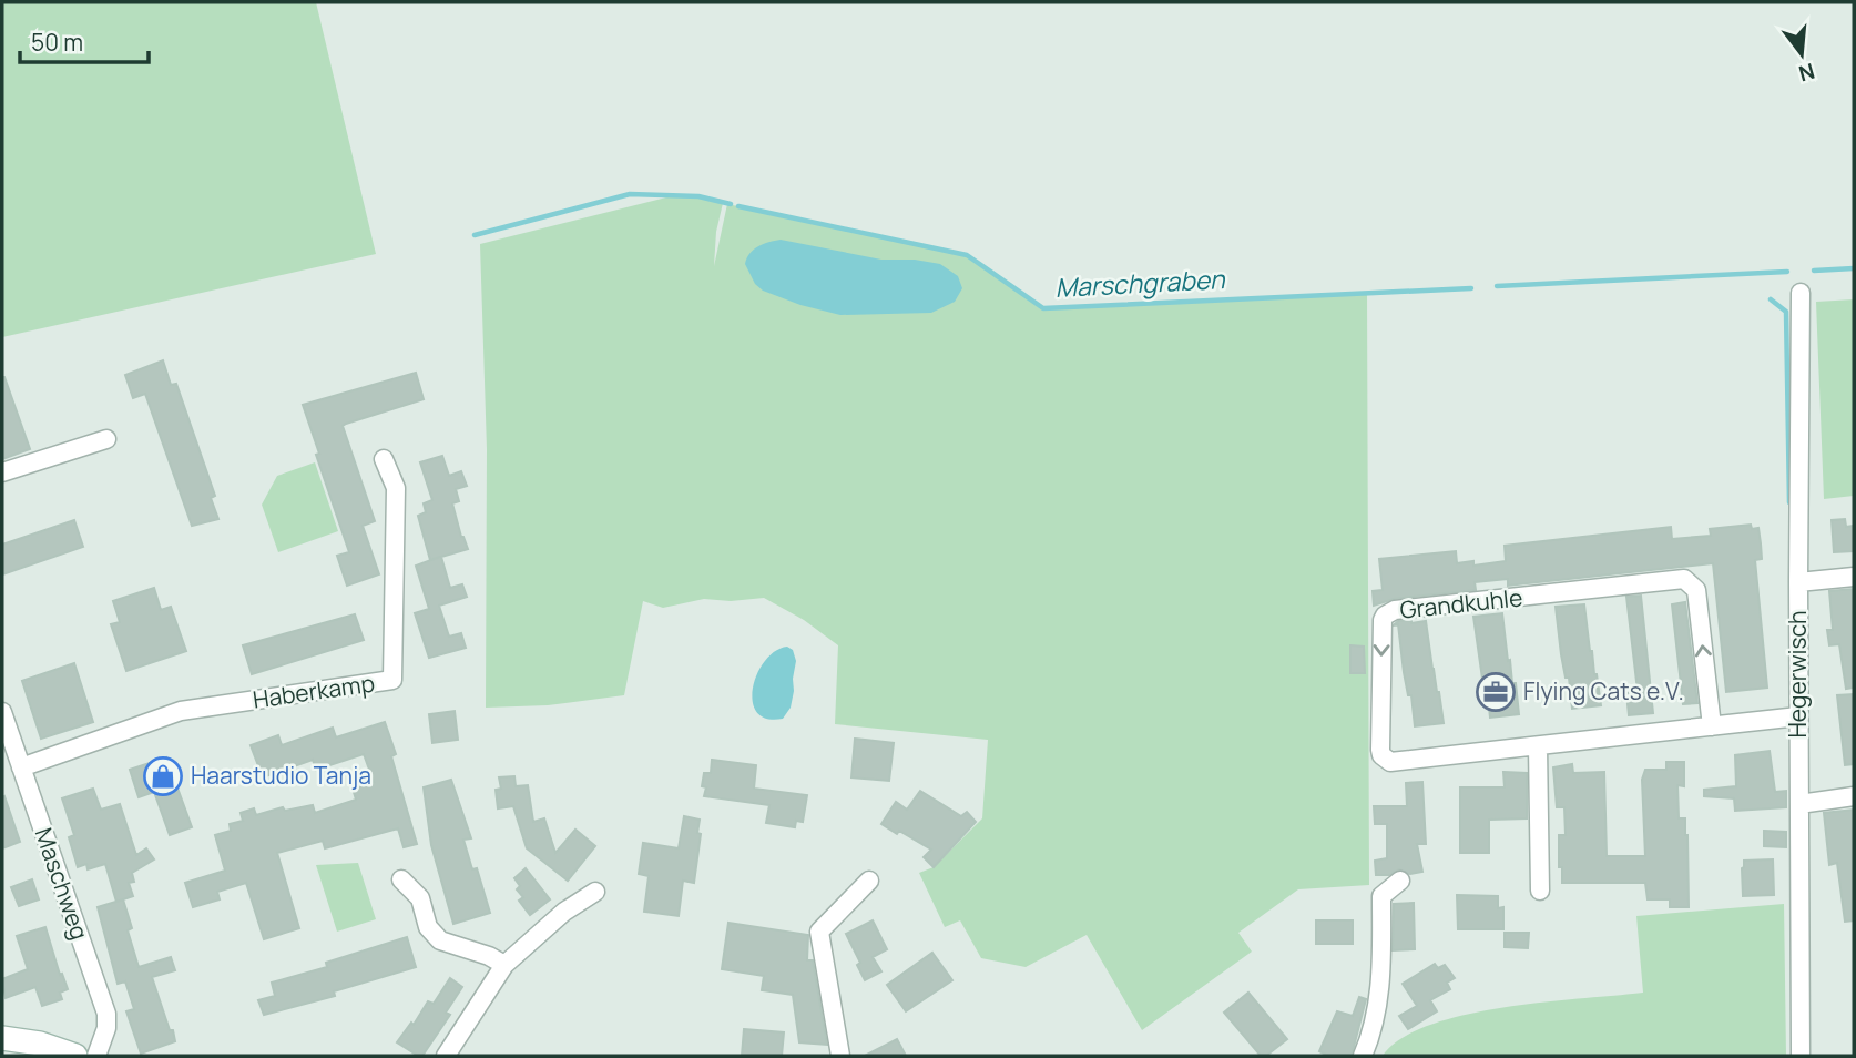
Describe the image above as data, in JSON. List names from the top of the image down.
{
  "streets": {
    "street": [
      "Grandkuhle",
      "Hegerwisch",
      "Haberkamp",
      "Maschweg"
    ]
  },
  "crossings": [
    ["Grandkuhle", "Hegerwisch"],
    ["Haberkamp", "Maschweg"]
  ],
  "water": ["Marschgraben"],
  "places": {
    "office": ["Flying Cats e.V."],
    "shop": ["Haarstudio Tanja"]
  },
  "scale_bar": "50 m",
  "north": "bottom"
}
